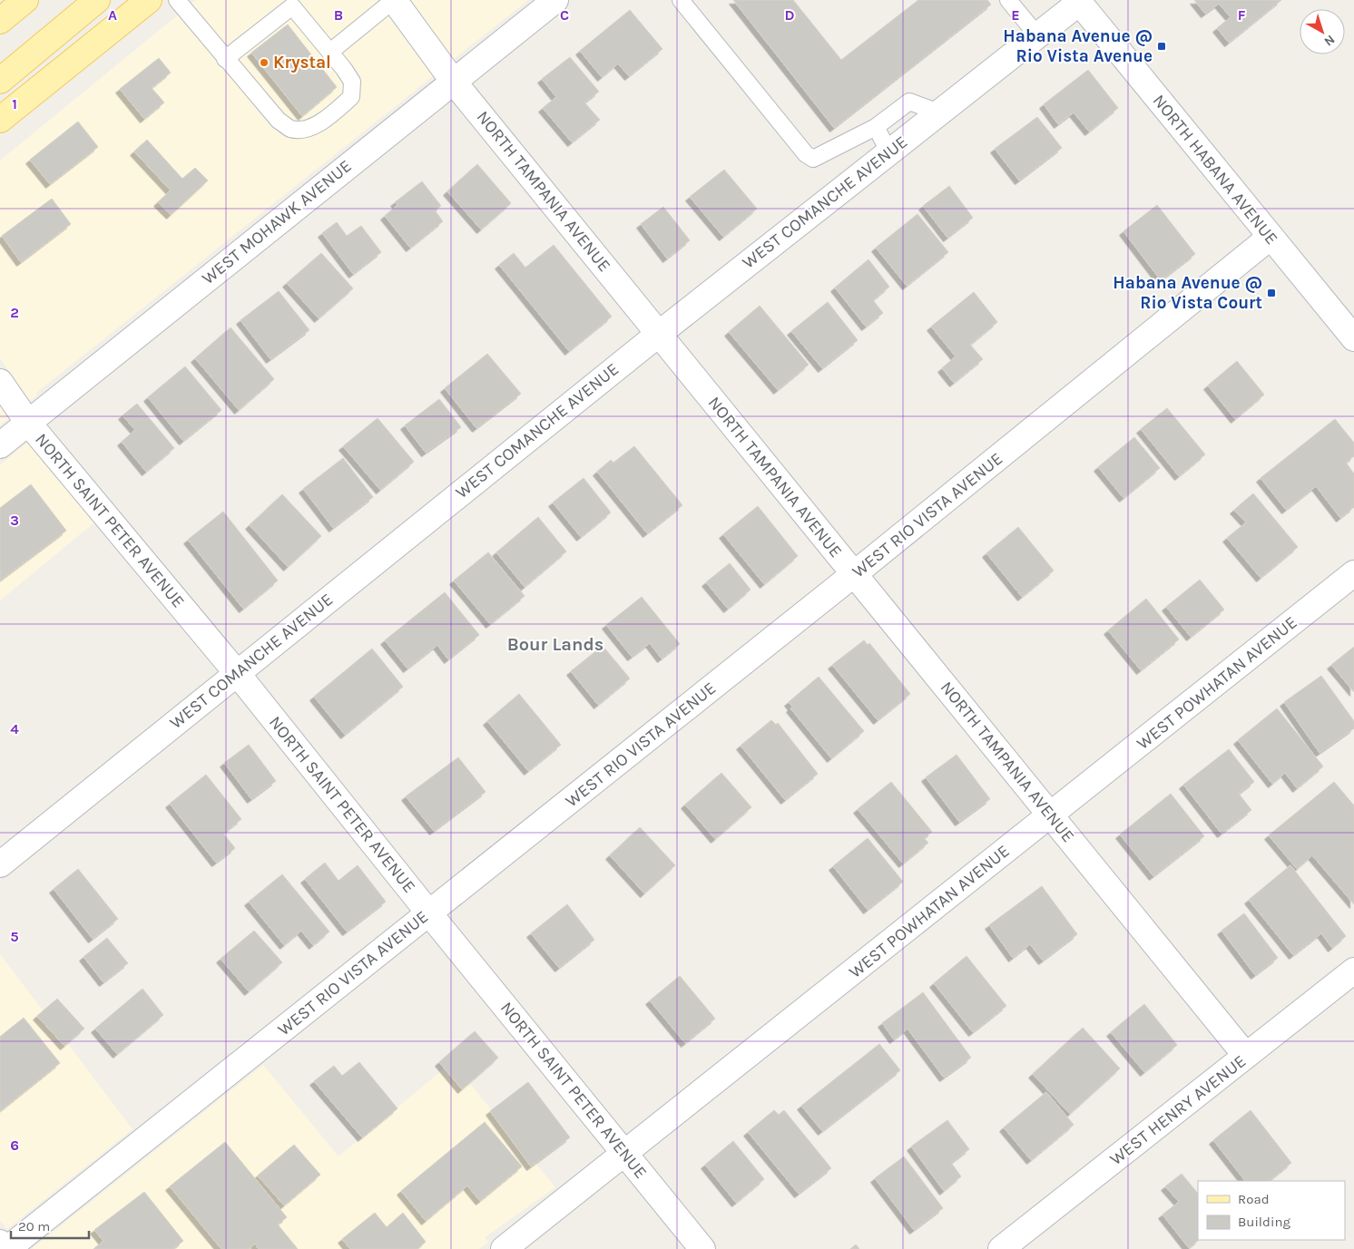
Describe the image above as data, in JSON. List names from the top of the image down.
{
  "streets": {
    "street": [
      "NORTH HABANA AVENUE",
      "NORTH TAMPANIA AVENUE",
      "WEST COMANCHE AVENUE",
      "WEST MOHAWK AVENUE",
      "WEST RIO VISTA AVENUE",
      "NORTH SAINT PETER AVENUE",
      "WEST POWHATAN AVENUE",
      "WEST HENRY AVENUE"
    ]
  },
  "crossings": [
    ["NORTH HABANA AVENUE", "WEST COMANCHE AVENUE"],
    ["NORTH HABANA AVENUE", "WEST RIO VISTA AVENUE"],
    ["NORTH TAMPANIA AVENUE", "WEST COMANCHE AVENUE"],
    ["NORTH TAMPANIA AVENUE", "WEST MOHAWK AVENUE"],
    ["NORTH TAMPANIA AVENUE", "WEST RIO VISTA AVENUE"],
    ["NORTH TAMPANIA AVENUE", "WEST POWHATAN AVENUE"],
    ["NORTH TAMPANIA AVENUE", "WEST HENRY AVENUE"],
    ["WEST COMANCHE AVENUE", "NORTH SAINT PETER AVENUE"],
    ["WEST MOHAWK AVENUE", "NORTH SAINT PETER AVENUE"],
    ["WEST RIO VISTA AVENUE", "NORTH SAINT PETER AVENUE"],
    ["NORTH SAINT PETER AVENUE", "WEST POWHATAN AVENUE"]
  ],
  "districts": ["Bour Lands"],
  "places": {
    "transit": ["Habana Avenue @ Rio Vista Avenue", "Habana Avenue @ Rio Vista Court"],
    "other": ["Krystal"]
  },
  "legend": ["Road", "Building"],
  "scale_bar": "20 m",
  "north": "bottom right",
  "grid": {
    "columns": [
      "A",
      "B",
      "C",
      "D",
      "E",
      "F"
    ],
    "rows": [
      "1",
      "2",
      "3",
      "4",
      "5",
      "6"
    ]
  }
}
